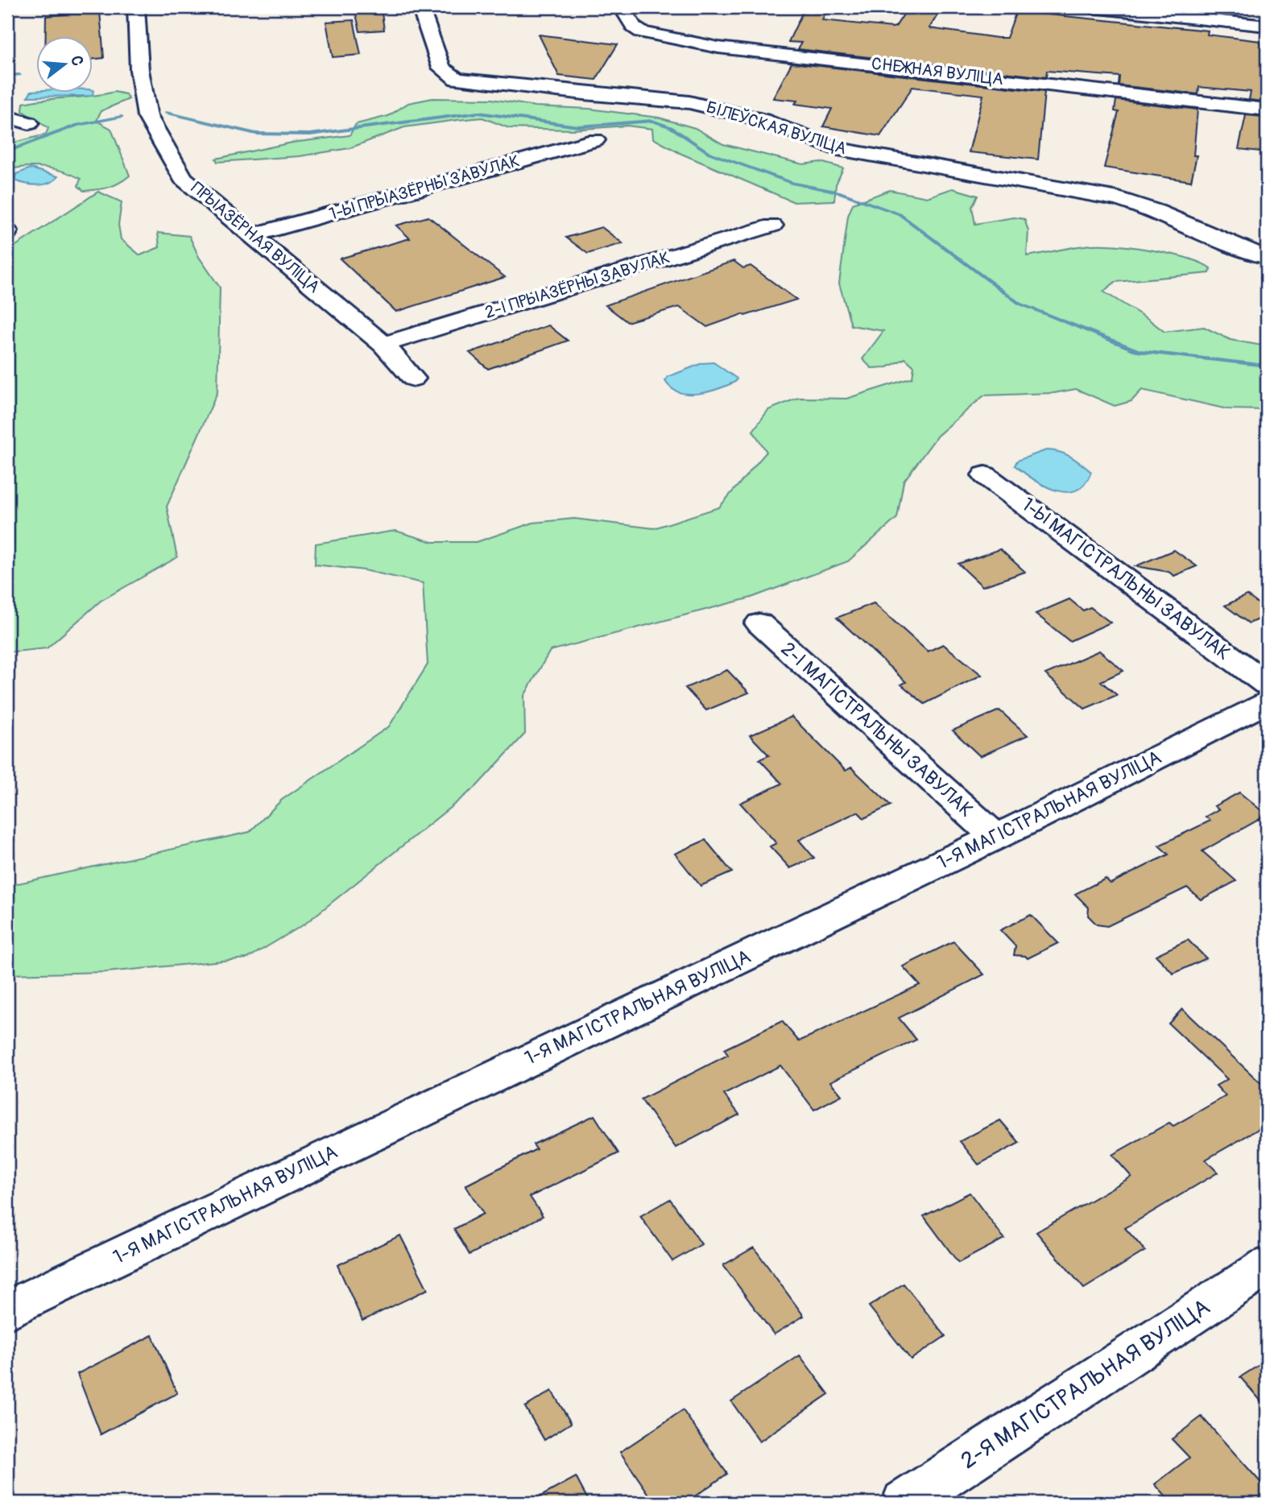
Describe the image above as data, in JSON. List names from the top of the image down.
{
  "streets": {
    "street": [
      "СНЕЖНАЯ ВУЛІЦА",
      "БІЛЕЎСКАЯ ВУЛІЦА",
      "1-Ы ПРЫАЗЁРНЫ ЗАВУЛАК",
      "ПРЫАЗЁРНАЯ ВУЛІЦА",
      "2-І ПРЫАЗЁРНЫ ЗАВУЛАК",
      "1-Ы МАГІСТРАЛЬНЫ ЗАВУЛАК",
      "2-І МАГІСТРАЛЬНЫ ЗАВУЛАК",
      "1-Я МАГІСТРАЛЬНАЯ ВУЛІЦА",
      "2-Я МАГІСТРАЛЬНАЯ ВУЛІЦА"
    ]
  },
  "crossings": [
    ["1-Ы ПРЫАЗЁРНЫ ЗАВУЛАК", "ПРЫАЗЁРНАЯ ВУЛІЦА"],
    ["ПРЫАЗЁРНАЯ ВУЛІЦА", "2-І ПРЫАЗЁРНЫ ЗАВУЛАК"],
    ["2-І МАГІСТРАЛЬНЫ ЗАВУЛАК", "1-Я МАГІСТРАЛЬНАЯ ВУЛІЦА"]
  ],
  "north": "right"
}
